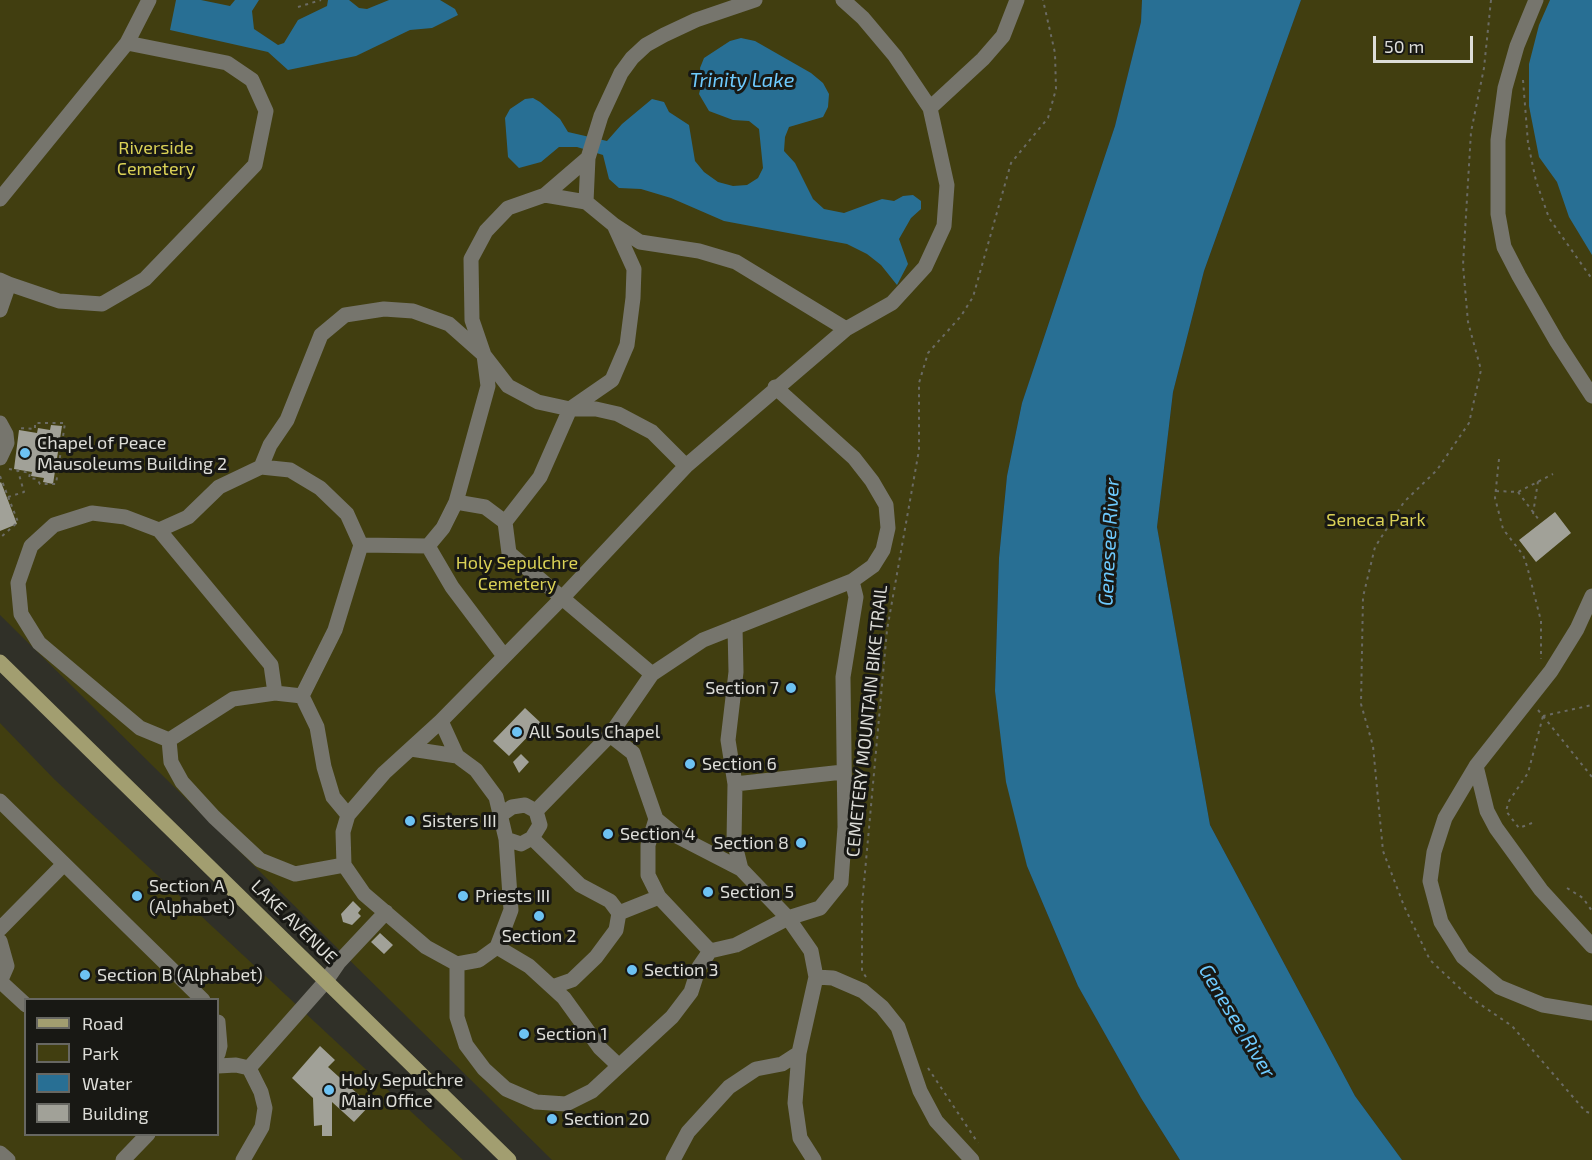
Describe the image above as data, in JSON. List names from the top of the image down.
{
  "streets": {
    "main road": ["LAKE AVENUE"],
    "path": ["CEMETERY MOUNTAIN BIKE TRAIL"]
  },
  "water": ["Trinity Lake", "Genesee River"],
  "parks": ["Riverside Cemetery", "Seneca Park", "Holy Sepulchre Cemetery"],
  "places": [
    "Chapel of Peace Mausoleums Building 2",
    "Section 7",
    "All Souls Chapel",
    "Section 6",
    "Sisters III",
    "Section 4",
    "Section 8",
    "Section 5",
    "Section A (Alphabet)",
    "Priests III",
    "Section 2",
    "Section 3",
    "Section B (Alphabet)",
    "Section 1",
    "Holy Sepulchre Main Office",
    "Section 20"
  ],
  "legend": [
    "Road",
    "Park",
    "Water",
    "Building"
  ],
  "scale_bar": "50 m"
}
